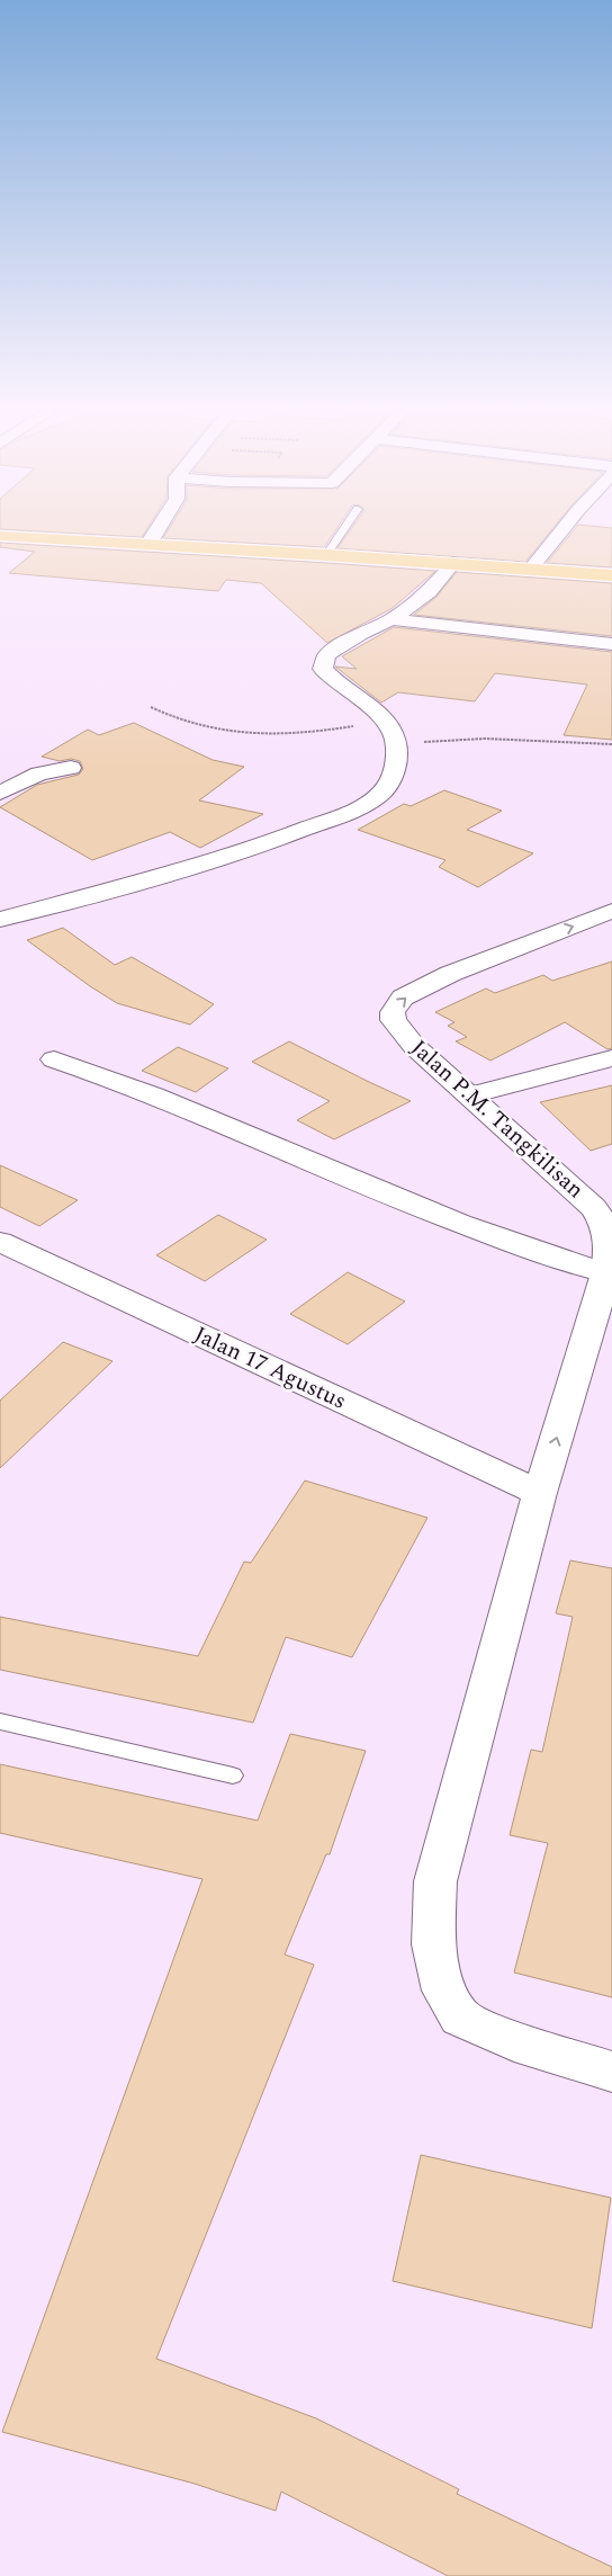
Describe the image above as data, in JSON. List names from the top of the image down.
{
  "streets": {
    "street": ["Jalan P.M. Tangkilisan", "Jalan 17 Agustus"]
  },
  "crossings": [
    ["Jalan P.M. Tangkilisan", "Jalan 17 Agustus"]
  ]
}
